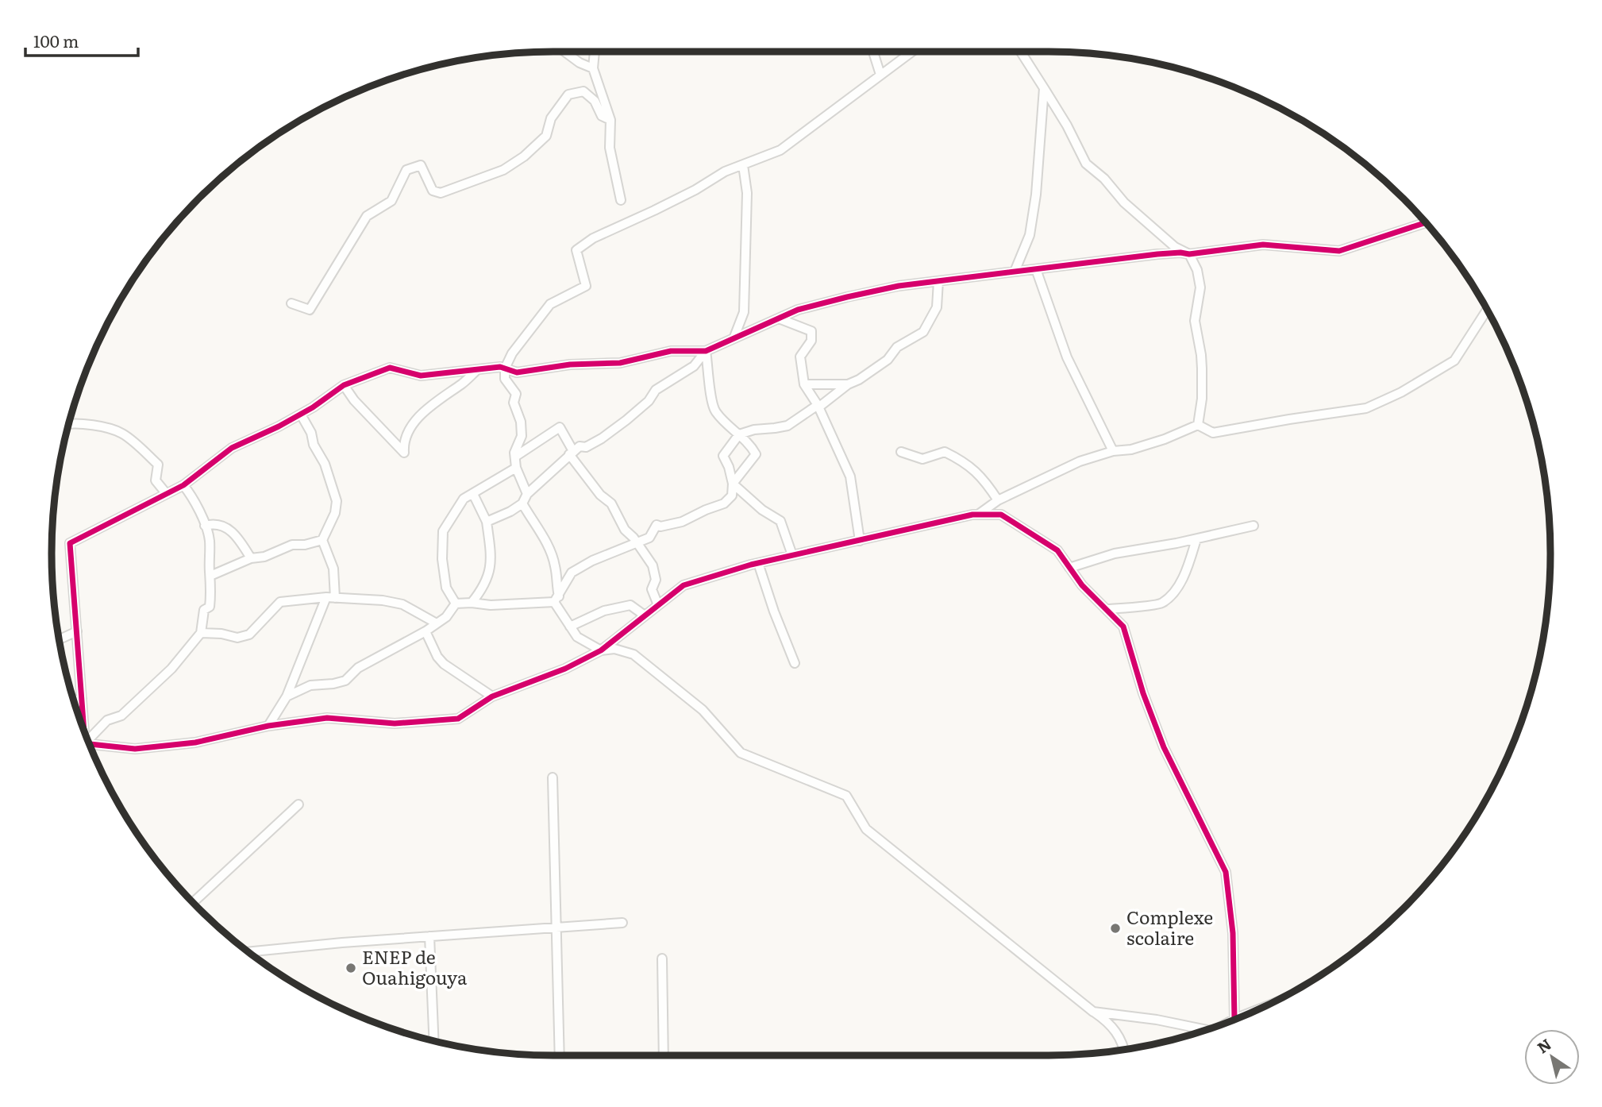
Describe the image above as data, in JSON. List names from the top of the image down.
{
  "places": ["Complexe scolaire", "ENEP de Ouahigouya"],
  "scale_bar": "100 m",
  "north": "top left"
}
